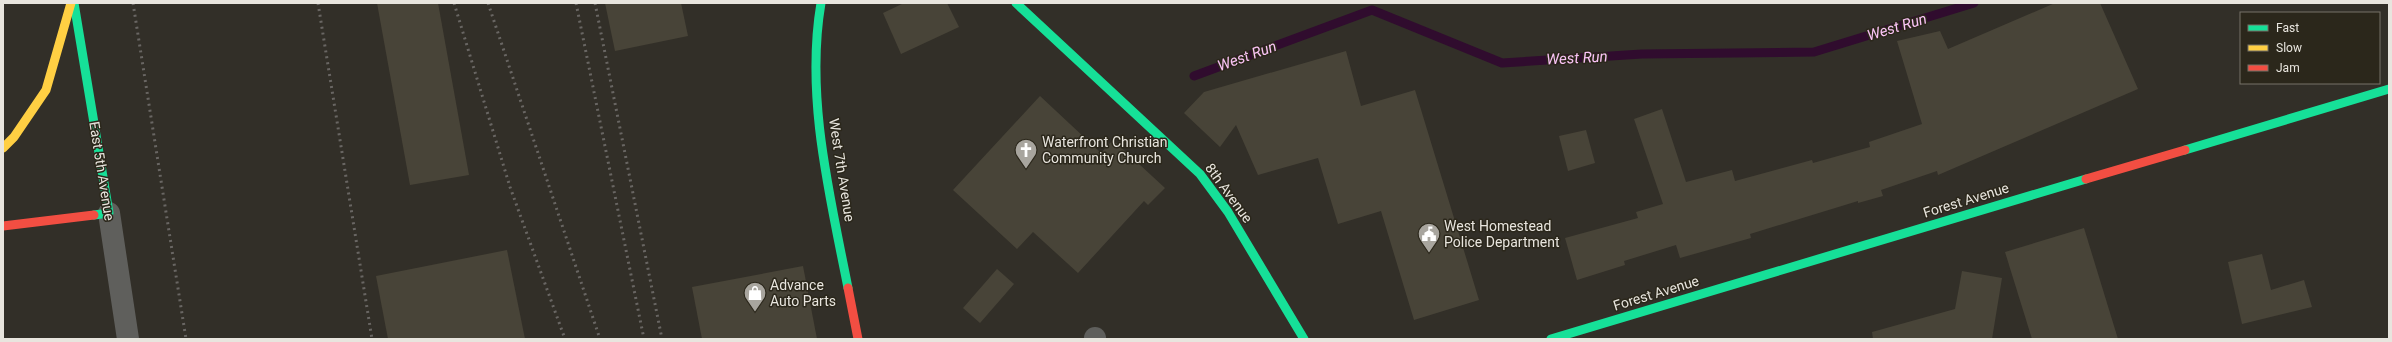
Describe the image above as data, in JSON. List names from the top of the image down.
{
  "streets": {
    "street": [
      "West 7th Avenue",
      "East 5th Avenue",
      "8th Avenue",
      "Forest Avenue"
    ]
  },
  "water": ["West Run"],
  "places": {
    "church": ["Waterfront Christian Community Church"],
    "public building": ["West Homestead Police Department"],
    "shop": ["Advance Auto Parts"]
  },
  "legend": ["Fast", "Slow", "Jam"]
}
